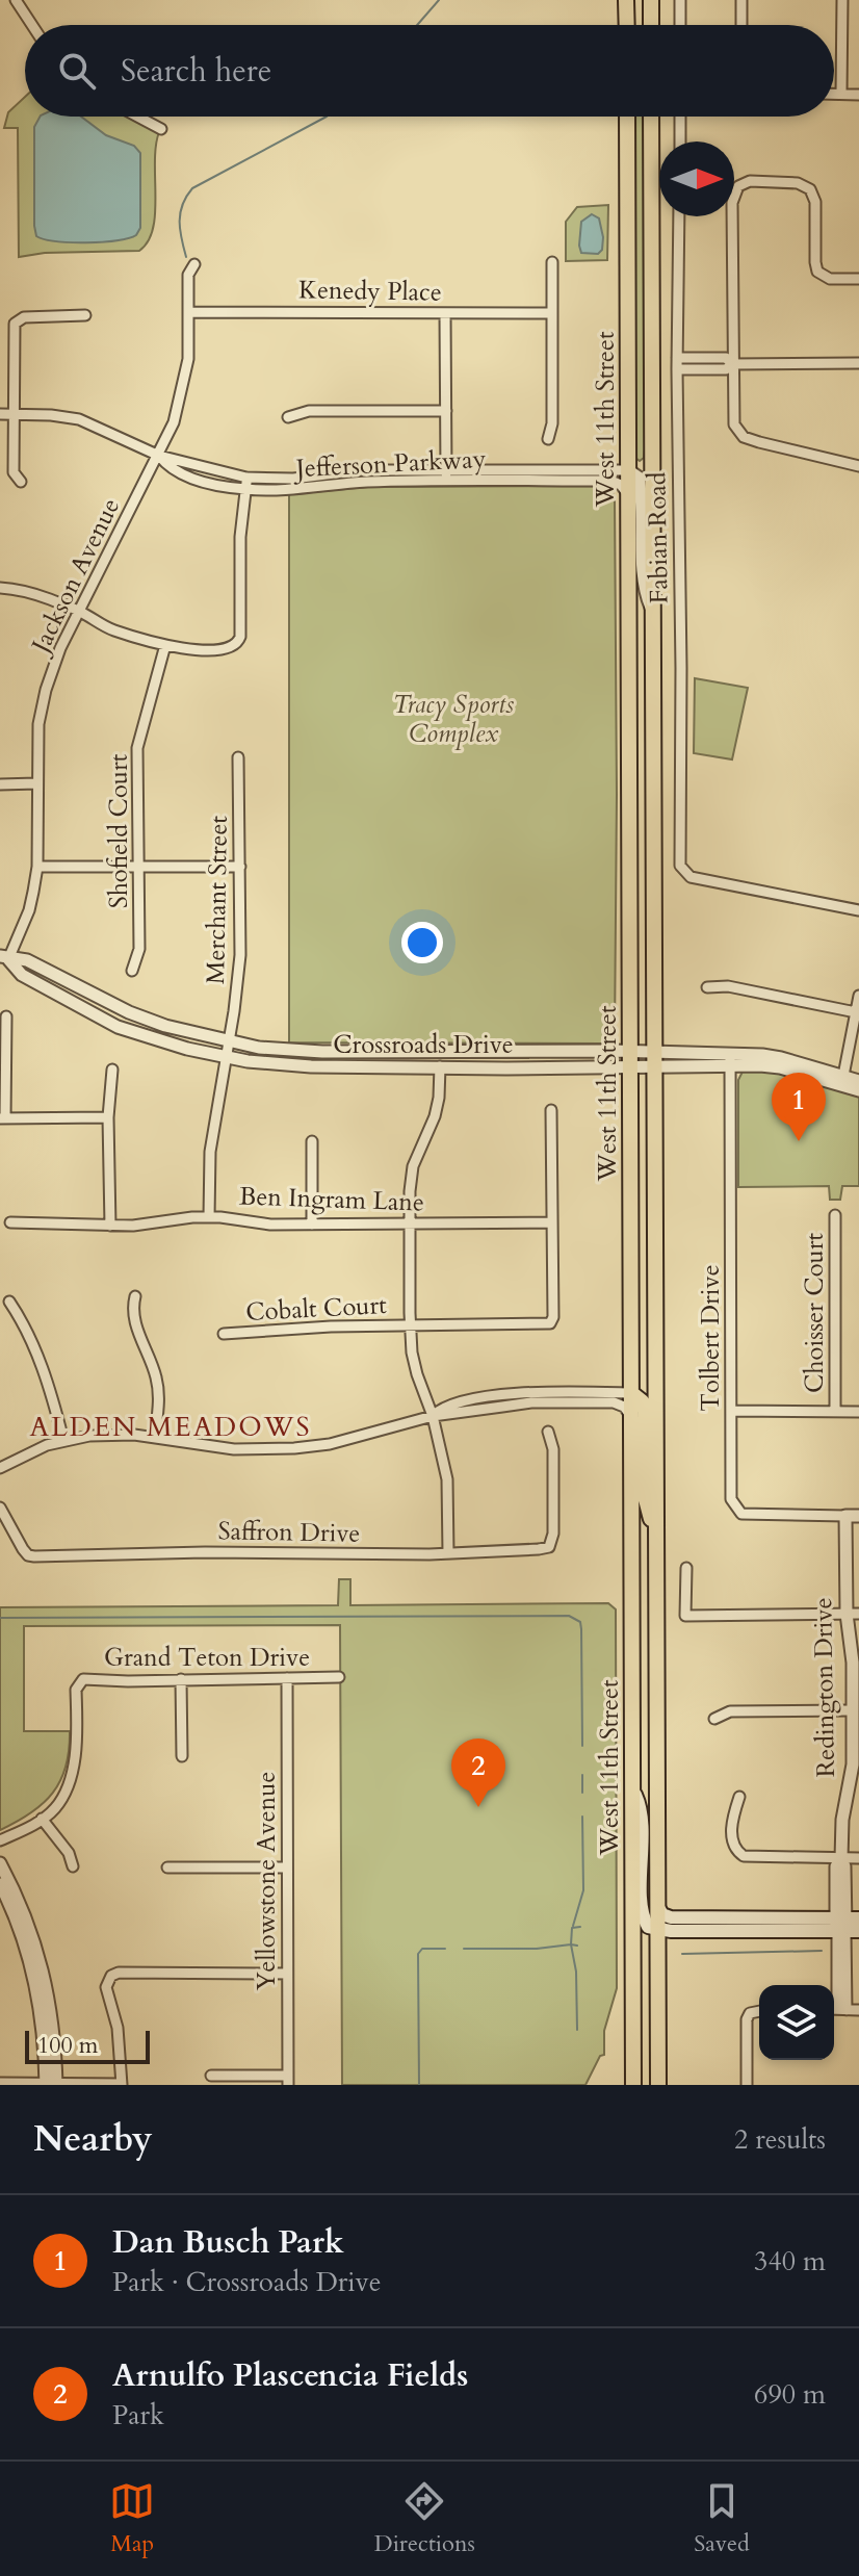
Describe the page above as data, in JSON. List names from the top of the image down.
{
  "streets": {
    "main road": ["West 11th Street"],
    "street": [
      "Kenedy Place",
      "Jefferson Parkway",
      "Fabian Road",
      "Jackson Avenue",
      "Shofield Court",
      "Merchant Street",
      "Crossroads Drive",
      "Ben Ingram Lane",
      "Cobalt Court",
      "Choisser Court",
      "Tolbert Drive",
      "Saffron Drive",
      "Grand Teton Drive",
      "Redington Drive",
      "Yellowstone Avenue"
    ]
  },
  "crossings": [
    ["Kenedy Place", "Jackson Avenue"],
    ["West 11th Street", "Jefferson Parkway"],
    ["West 11th Street", "Crossroads Drive"],
    ["Jefferson Parkway", "Jackson Avenue"],
    ["Jackson Avenue", "Crossroads Drive"],
    ["Merchant Street", "Crossroads Drive"],
    ["Merchant Street", "Ben Ingram Lane"],
    ["Crossroads Drive", "Tolbert Drive"],
    ["Ben Ingram Lane", "Cobalt Court"],
    ["Tolbert Drive", "Redington Drive"],
    ["Grand Teton Drive", "Yellowstone Avenue"]
  ],
  "districts": ["ALDEN MEADOWS"],
  "parks": ["Tracy Sports Complex"],
  "scale_bar": "100 m",
  "north": "right",
  "page": {
    "search": "Search here",
    "pins": ["1", "2"],
    "scale": "100 m",
    "heading": ["Nearby", "2 results"],
    "list": [
      {
        "mark": "1",
        "name": "Dan Busch Park",
        "note": "Park · Crossroads Drive",
        "value": "340 m"
      },
      {
        "mark": "2",
        "name": "Arnulfo Plascencia Fields",
        "note": "Park",
        "value": "690 m"
      }
    ],
    "nav": ["Map", "Directions", "Saved"]
  }
}
